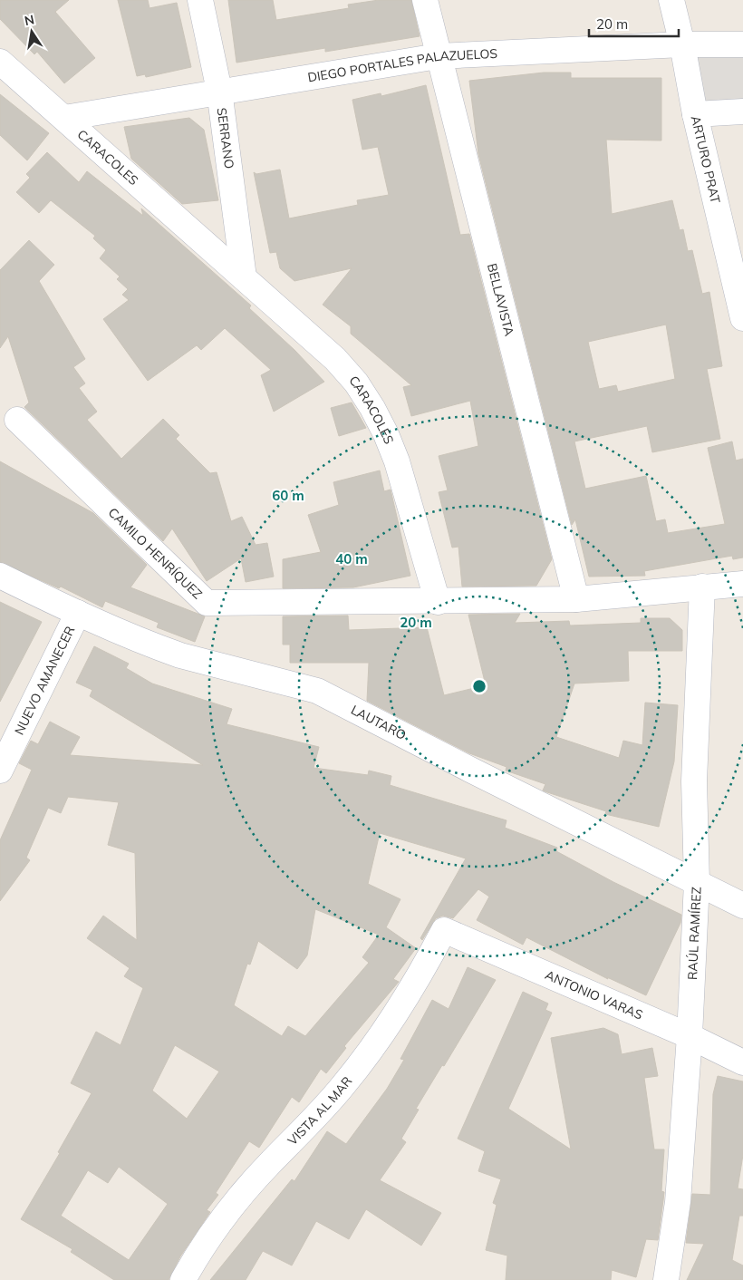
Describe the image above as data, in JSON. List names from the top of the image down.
{
  "streets": {
    "street": [
      "DIEGO PORTALES PALAZUELOS",
      "SERRANO",
      "CARACOLES",
      "ARTURO PRAT",
      "BELLAVISTA",
      "CAMILO HENRÍQUEZ",
      "NUEVO AMANECER",
      "LAUTARO",
      "RAÚL RAMÍREZ",
      "ANTONIO VARAS",
      "VISTA AL MAR"
    ]
  },
  "crossings": [
    ["DIEGO PORTALES PALAZUELOS", "SERRANO"],
    ["DIEGO PORTALES PALAZUELOS", "CARACOLES"],
    ["DIEGO PORTALES PALAZUELOS", "ARTURO PRAT"],
    ["DIEGO PORTALES PALAZUELOS", "BELLAVISTA"],
    ["SERRANO", "CARACOLES"],
    ["CARACOLES", "CAMILO HENRÍQUEZ"],
    ["NUEVO AMANECER", "LAUTARO"],
    ["LAUTARO", "RAÚL RAMÍREZ"],
    ["RAÚL RAMÍREZ", "ANTONIO VARAS"],
    ["ANTONIO VARAS", "VISTA AL MAR"]
  ],
  "scale_bar": "20 m",
  "north": "top",
  "rings": ["60 m", "40 m", "20 m"]
}
